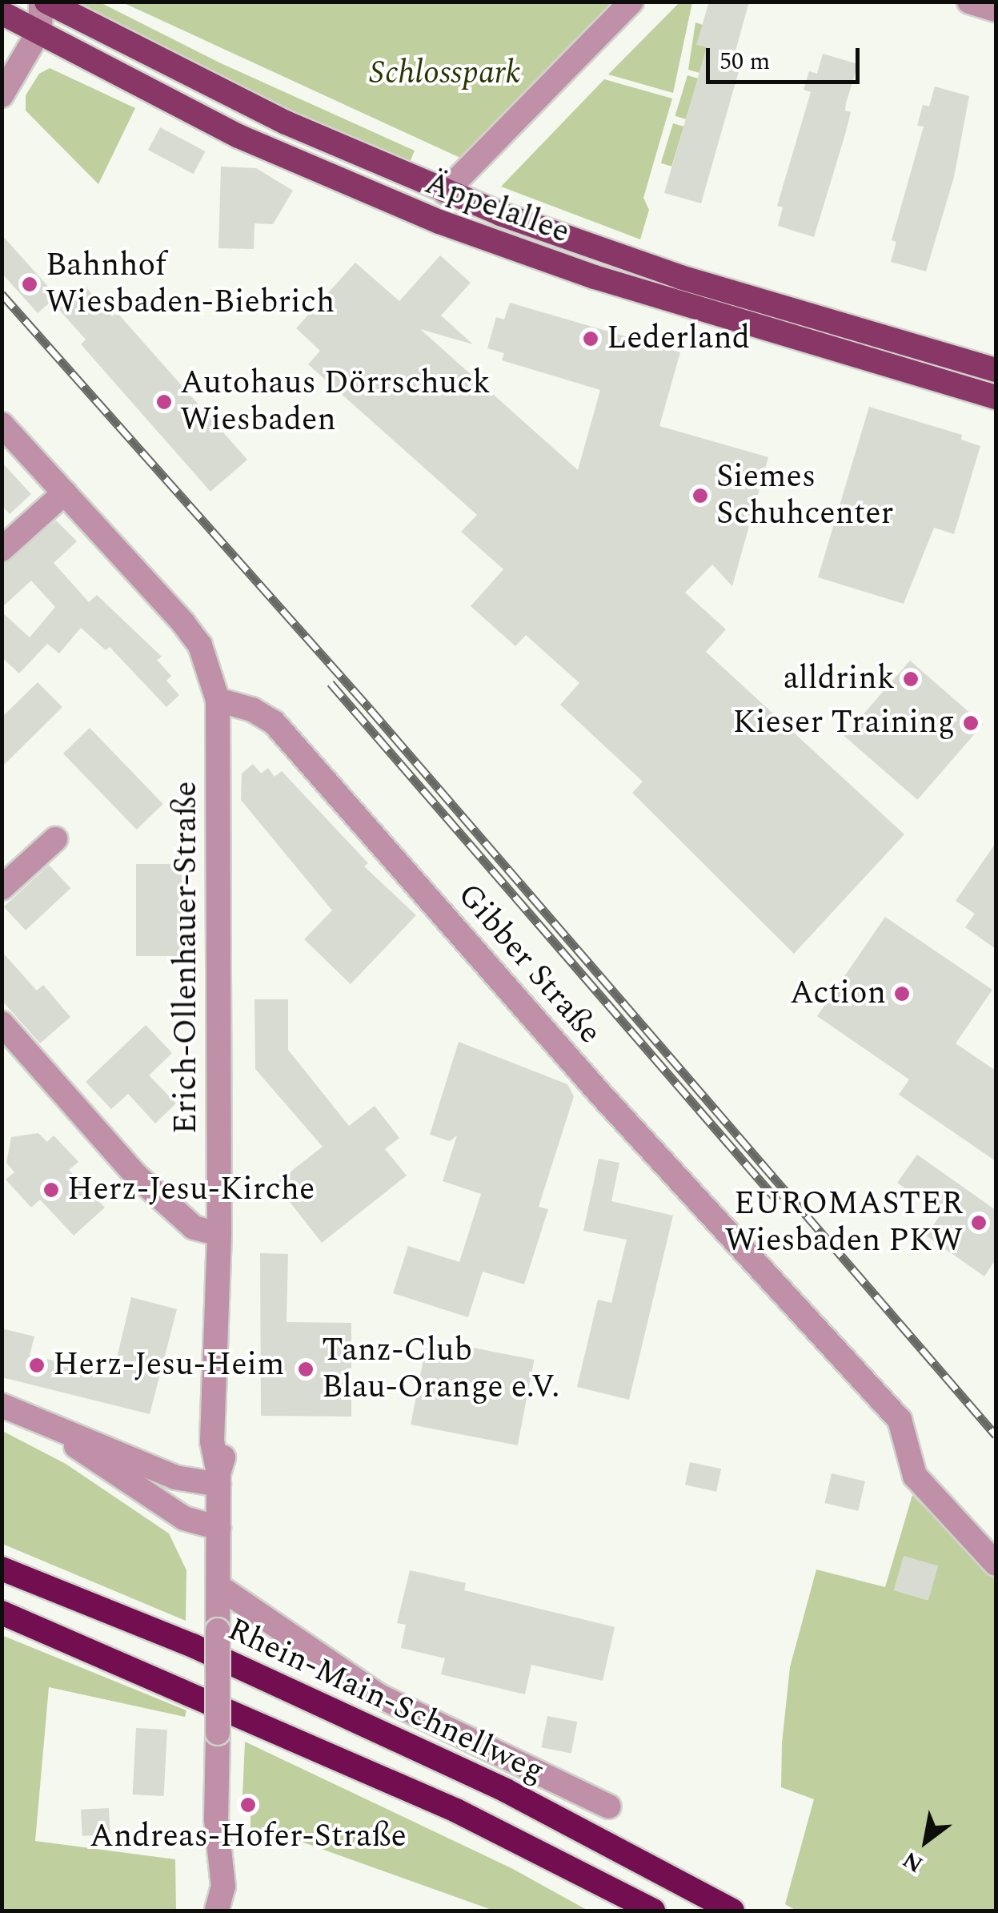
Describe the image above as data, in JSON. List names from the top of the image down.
{
  "streets": {
    "highway": ["Rhein-Main-Schnellweg"],
    "main road": ["Äppelallee"],
    "street": ["Erich-Ollenhauer-Straße", "Gibber Straße"]
  },
  "crossings": [
    ["Erich-Ollenhauer-Straße", "Gibber Straße"]
  ],
  "parks": ["Schlosspark"],
  "places": [
    "Bahnhof Wiesbaden-Biebrich",
    "Lederland",
    "Autohaus Dörrschuck Wiesbaden",
    "Siemes Schuhcenter",
    "alldrink",
    "Kieser Training",
    "Action",
    "Herz-Jesu-Kirche",
    "EUROMASTER Wiesbaden PKW",
    "Herz-Jesu-Heim",
    "Tanz-Club Blau-Orange e.V.",
    "Andreas-Hofer-Straße"
  ],
  "scale_bar": "50 m",
  "north": "bottom left"
}
